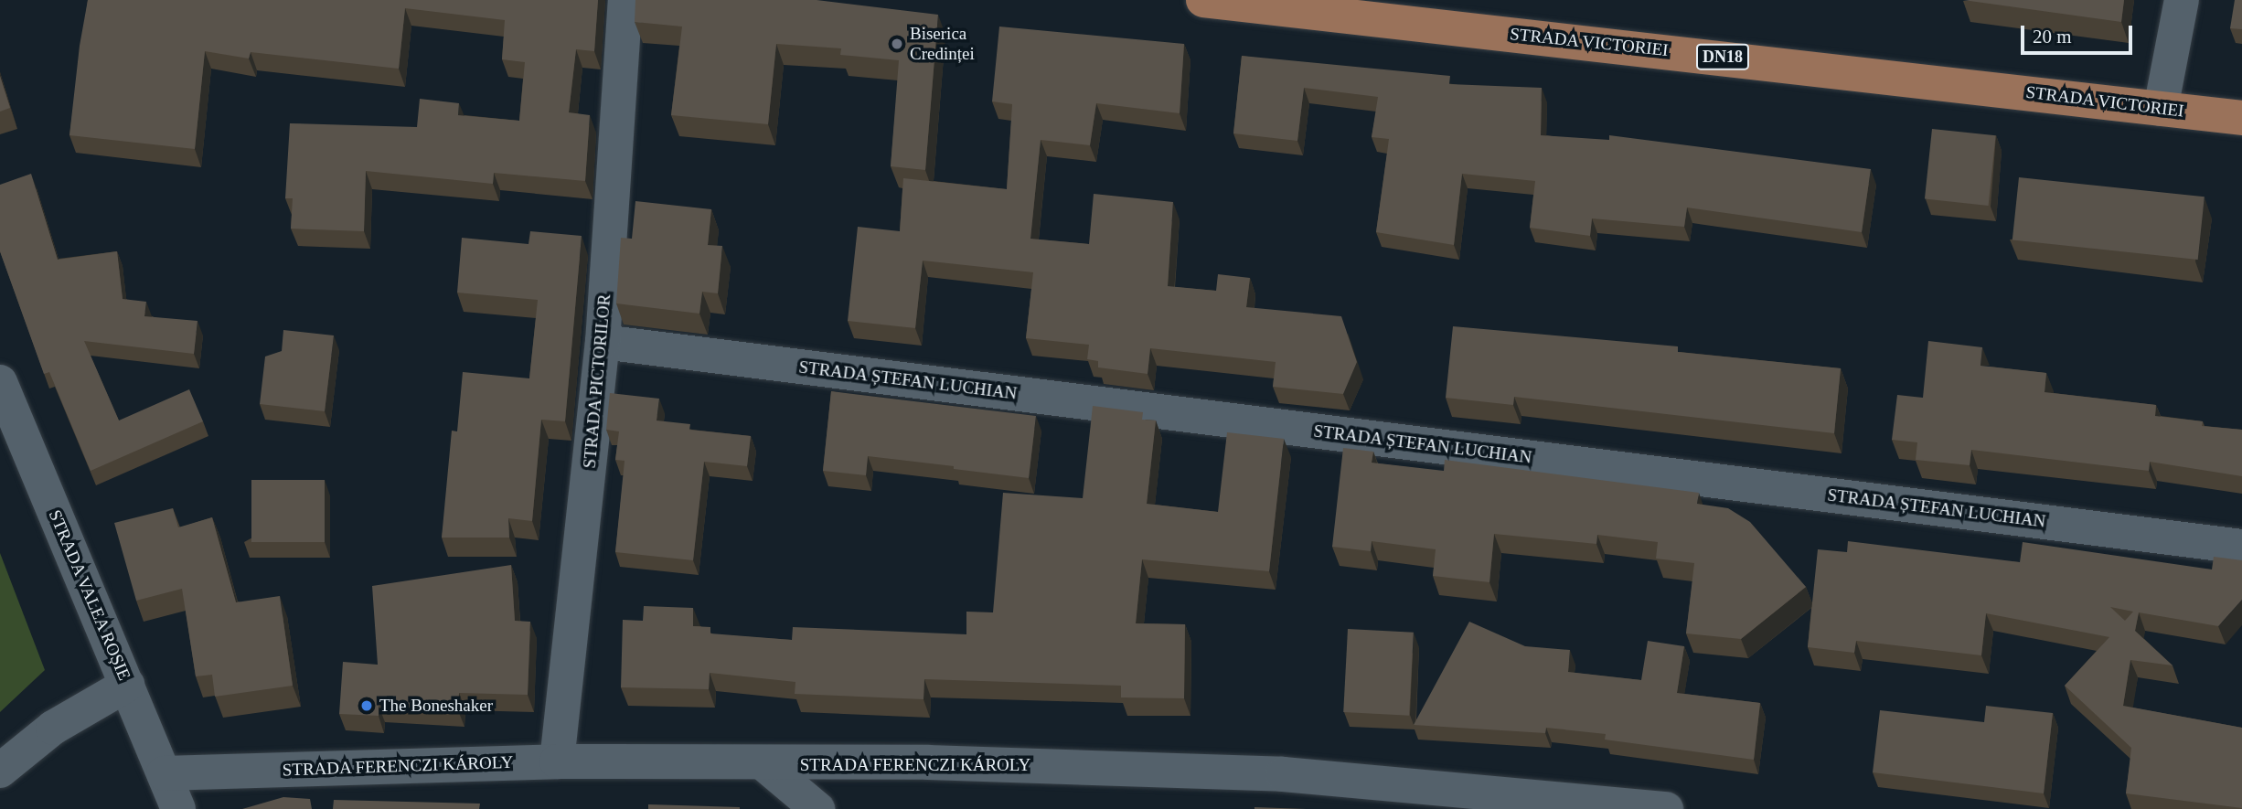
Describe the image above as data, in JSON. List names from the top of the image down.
{
  "streets": {
    "main road": ["STRADA VICTORIEI", "DN18"],
    "street": [
      "STRADA ȘTEFAN LUCHIAN",
      "STRADA PICTORILOR",
      "STRADA VALEA ROȘIE",
      "STRADA FERENCZI KÁROLY"
    ]
  },
  "crossings": [
    ["STRADA ȘTEFAN LUCHIAN", "STRADA PICTORILOR"],
    ["STRADA PICTORILOR", "STRADA FERENCZI KÁROLY"],
    ["STRADA VALEA ROȘIE", "STRADA FERENCZI KÁROLY"]
  ],
  "places": ["Biserica Credinței", "The Boneshaker"],
  "scale_bar": "20 m"
}
